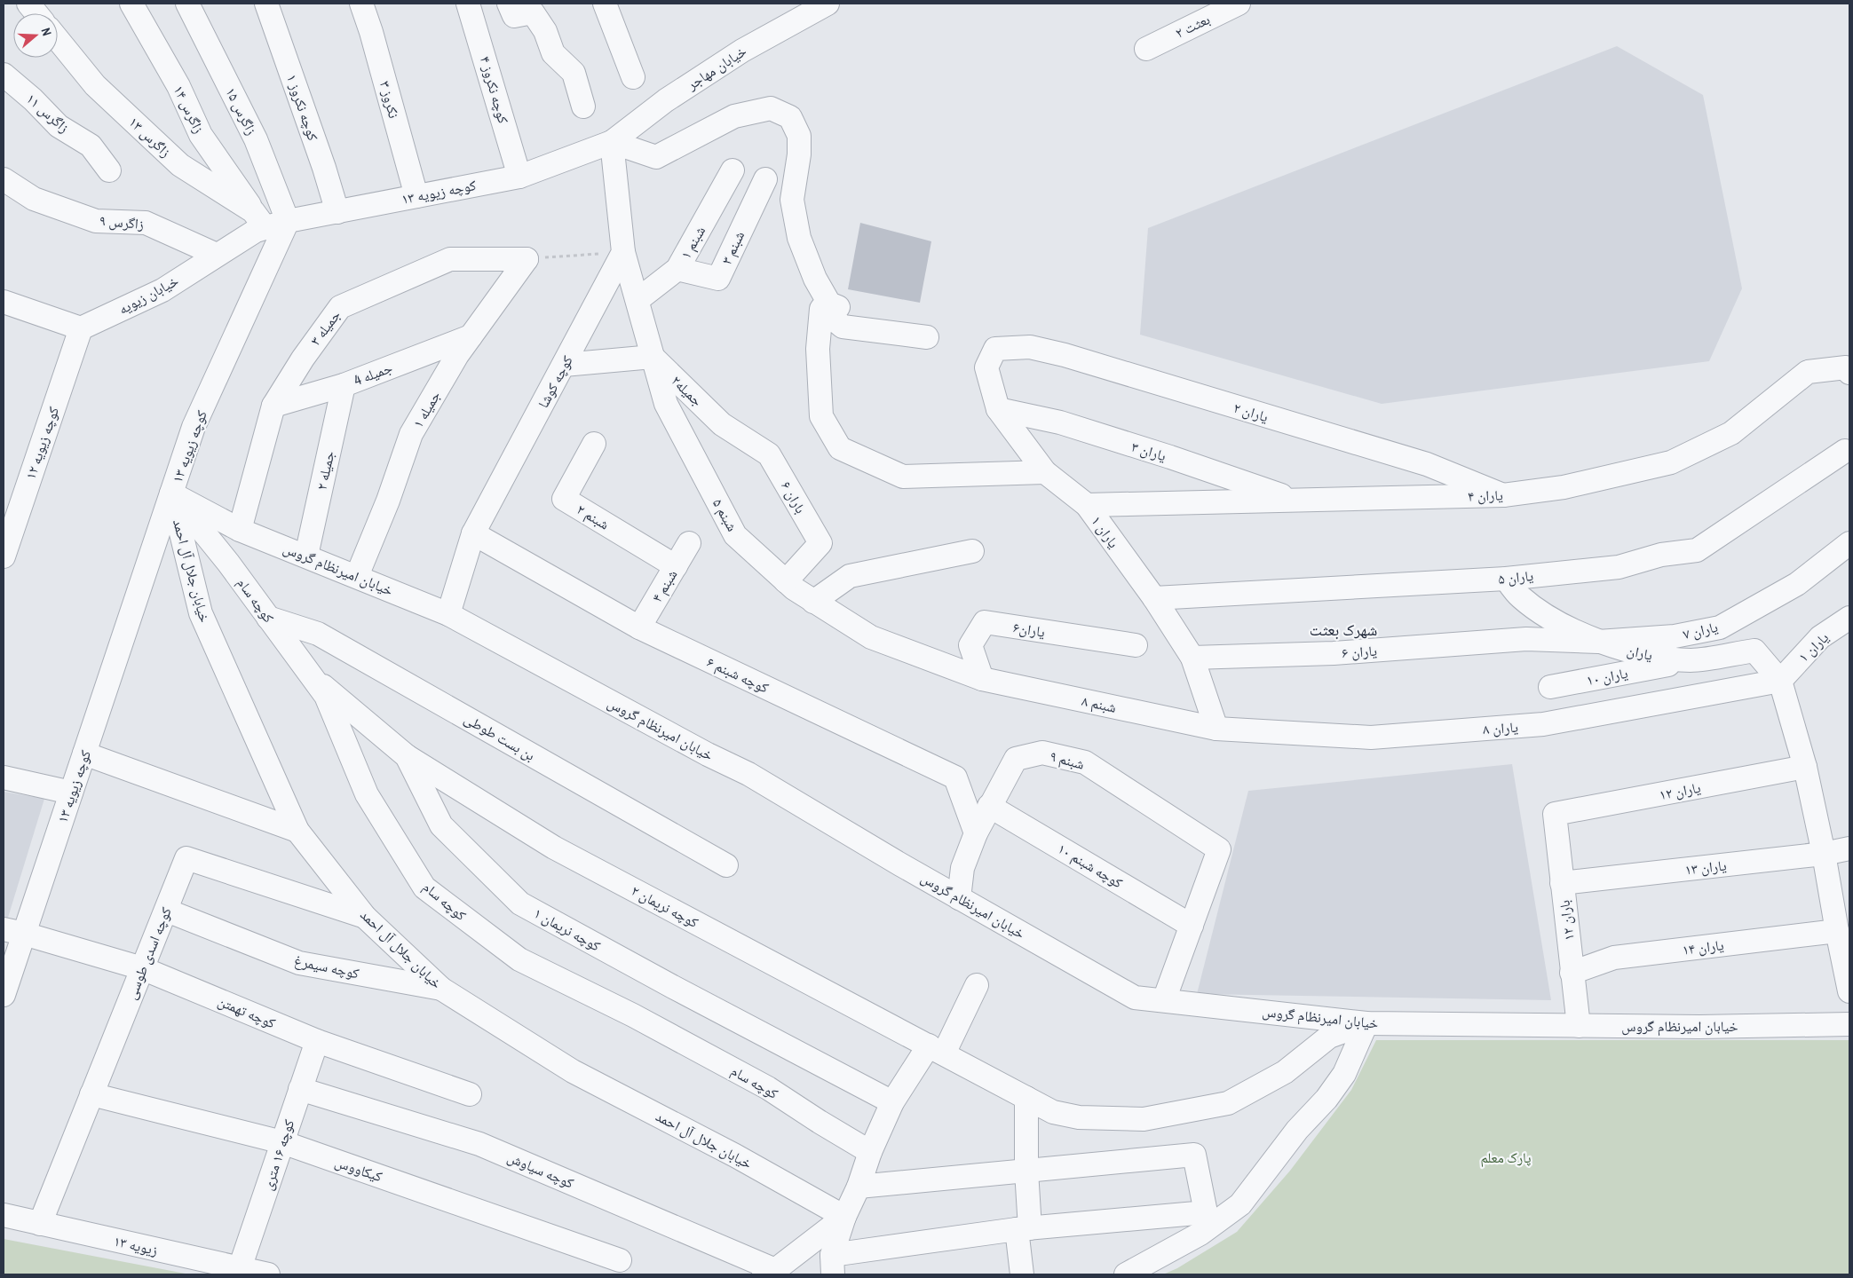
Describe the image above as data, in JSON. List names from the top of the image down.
{
  "streets": {
    "street": [
      "بعثت ۲",
      "خیابان مهاجر",
      "کوچه نکروز ۴",
      "نکروز ۳",
      "کوچه نکروز ۱",
      "زاگرس ۱۴",
      "زاگرس ۱۵",
      "زاگرس ۱۱",
      "زاگرس ۱۳",
      "کوچه زیویه ۱۳",
      "زاگرس ۹",
      "شبنم ۱",
      "شبنم ۳",
      "خیابان زیویه",
      "جمیله ۳",
      "جمیله 4",
      "کوچه کوشا",
      "جمیله۲",
      "جمیله ۱",
      "یاران ۲",
      "کوچه زیویه ۱۲",
      "یاران ۳",
      "جمیله ۲",
      "یاران ۴",
      "باران ۶",
      "شبنم ۵",
      "شبنم ۲",
      "یاران ۱",
      "خیابان امیرنظام گروس",
      "خیابان جلال آل احمد",
      "یاران ۵",
      "شبنم ۴",
      "کوچه سام",
      "یاران۶",
      "یاران ۷",
      "یاران ۶",
      "یاران",
      "کوچه شبنم ۶",
      "یاران ۱۰",
      "شبنم ۸",
      "یاران ۸",
      "بن بست طوطی",
      "شبنم ۹",
      "یاران ۱۲",
      "کوچه شبنم ۱۰",
      "یاران ۱۳",
      "کوچه نریمان ۲",
      "باران ۱۲",
      "کوچه نریمان ۱",
      "یاران ۱۴",
      "کوچه اسدی طوسی",
      "کوچه سیمرغ",
      "کوچه تهمتن",
      "کوچه ۱۶ متری",
      "کیکاووس",
      "کوچه سیاوش",
      "زیویه ۱۳"
    ]
  },
  "crossings": [
    ["خیابان مهاجر", "کوچه زیویه ۱۳"],
    ["کوچه نکروز ۴", "کوچه زیویه ۱۳"],
    ["نکروز ۳", "کوچه زیویه ۱۳"],
    ["کوچه نکروز ۱", "کوچه زیویه ۱۳"],
    ["زاگرس ۱۴", "زاگرس ۱۳"],
    ["زاگرس ۱۴", "خیابان زیویه"],
    ["زاگرس ۱۵", "کوچه زیویه ۱۳"],
    ["زاگرس ۱۵", "خیابان زیویه"],
    ["زاگرس ۱۳", "خیابان زیویه"],
    ["کوچه زیویه ۱۳", "خیابان زیویه"],
    ["کوچه زیویه ۱۳", "خیابان امیرنظام گروس"],
    ["کوچه زیویه ۱۳", "خیابان جلال آل احمد"],
    ["کوچه زیویه ۱۳", "کوچه سام"],
    ["کوچه زیویه ۱۳", "کوچه تهمتن"],
    ["زاگرس ۹", "خیابان زیویه"],
    ["شبنم ۱", "شبنم ۳"],
    ["شبنم ۱", "شبنم ۵"],
    ["خیابان زیویه", "کوچه زیویه ۱۲"],
    ["جمیله ۳", "جمیله 4"],
    ["جمیله ۳", "جمیله ۱"],
    ["جمیله ۳", "خیابان امیرنظام گروس"],
    ["جمیله 4", "جمیله ۱"],
    ["جمیله 4", "جمیله ۲"],
    ["کوچه کوشا", "شبنم ۵"],
    ["کوچه کوشا", "خیابان امیرنظام گروس"],
    ["کوچه کوشا", "کوچه شبنم ۶"],
    ["جمیله۲", "باران ۶"],
    ["جمیله۲", "شبنم ۵"],
    ["جمیله ۱", "خیابان امیرنظام گروس"],
    ["یاران ۲", "یاران ۴"],
    ["یاران ۲", "یاران ۱"],
    ["یاران ۳", "یاران ۴"],
    ["یاران ۳", "یاران ۱"],
    ["جمیله ۲", "خیابان امیرنظام گروس"],
    ["یاران ۴", "یاران ۱"],
    ["باران ۶", "شبنم ۵"],
    ["شبنم ۵", "یاران۶"],
    ["شبنم ۵", "شبنم ۸"],
    ["شبنم ۲", "شبنم ۴"],
    ["یاران ۱", "یاران ۵"],
    ["یاران ۱", "یاران ۶"],
    ["یاران ۱", "یاران"],
    ["یاران ۱", "شبنم ۸"],
    ["یاران ۱", "یاران ۸"],
    ["خیابان امیرنظام گروس", "خیابان جلال آل احمد"],
    ["خیابان امیرنظام گروس", "کوچه سام"],
    ["خیابان امیرنظام گروس", "شبنم ۹"],
    ["خیابان امیرنظام گروس", "کوچه نریمان ۲"],
    ["خیابان امیرنظام گروس", "باران ۱۲"],
    ["خیابان جلال آل احمد", "کوچه سام"],
    ["خیابان جلال آل احمد", "کوچه اسدی طوسی"],
    ["خیابان جلال آل احمد", "کوچه سیمرغ"],
    ["یاران ۵", "یاران"],
    ["شبنم ۴", "کوچه شبنم ۶"],
    ["کوچه سام", "بن بست طوطی"],
    ["کوچه سام", "کوچه نریمان ۱"],
    ["یاران۶", "شبنم ۸"],
    ["یاران ۷", "یاران ۶"],
    ["یاران ۷", "یاران"],
    ["یاران", "یاران ۱۰"],
    ["یاران", "یاران ۸"],
    ["کوچه شبنم ۶", "شبنم ۹"],
    ["شبنم ۸", "یاران ۸"],
    ["شبنم ۹", "کوچه شبنم ۱۰"],
    ["یاران ۱۲", "باران ۱۲"],
    ["یاران ۱۳", "باران ۱۲"],
    ["کوچه نریمان ۲", "کوچه نریمان ۱"],
    ["باران ۱۲", "یاران ۱۴"],
    ["کوچه اسدی طوسی", "کوچه سیمرغ"],
    ["کوچه اسدی طوسی", "کوچه تهمتن"],
    ["کوچه اسدی طوسی", "کیکاووس"],
    ["کوچه اسدی طوسی", "زیویه ۱۳"],
    ["کوچه تهمتن", "کوچه ۱۶ متری"],
    ["کوچه ۱۶ متری", "کیکاووس"],
    ["کوچه ۱۶ متری", "کوچه سیاوش"],
    ["کوچه ۱۶ متری", "زیویه ۱۳"]
  ],
  "districts": ["شهرک بعثت"],
  "parks": ["پارک معلم"],
  "north": "right"
}
